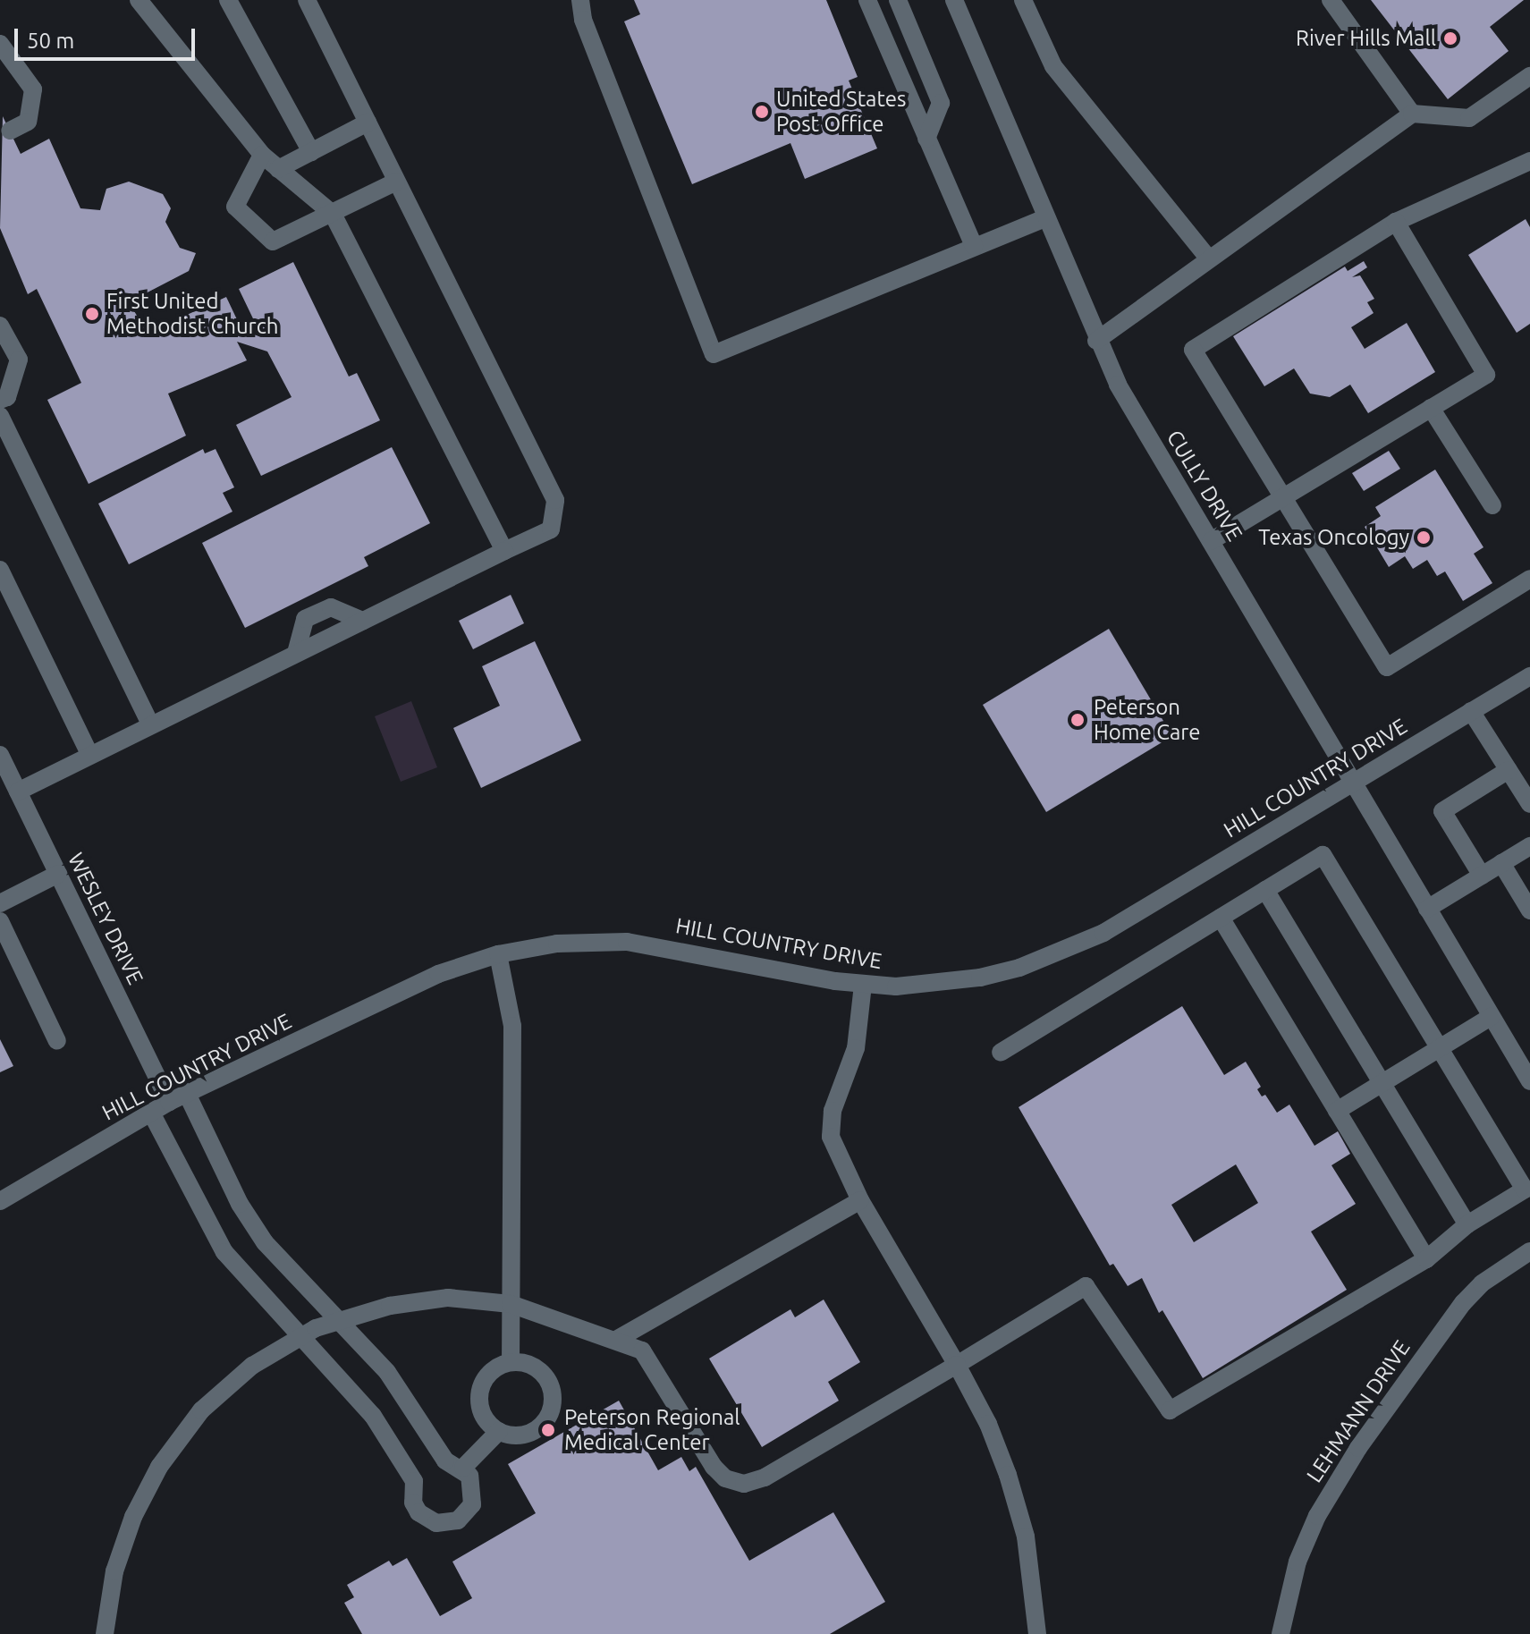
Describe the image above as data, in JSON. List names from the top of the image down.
{
  "streets": {
    "street": [
      "CULLY DRIVE",
      "HILL COUNTRY DRIVE",
      "WESLEY DRIVE",
      "LEHMANN DRIVE"
    ]
  },
  "crossings": [
    ["CULLY DRIVE", "HILL COUNTRY DRIVE"],
    ["HILL COUNTRY DRIVE", "WESLEY DRIVE"]
  ],
  "places": [
    "River Hills Mall",
    "United States Post Office",
    "First United Methodist Church",
    "Texas Oncology",
    "Peterson Home Care",
    "Peterson Regional Medical Center"
  ],
  "scale_bar": "50 m"
}
